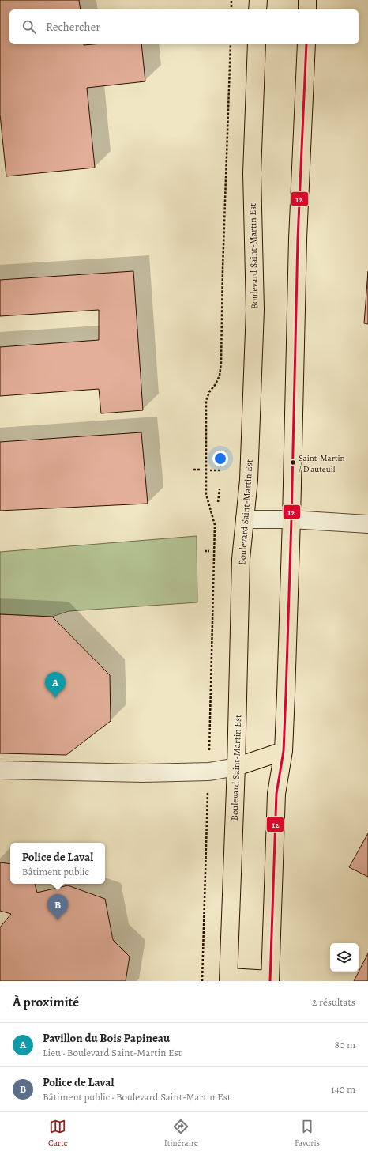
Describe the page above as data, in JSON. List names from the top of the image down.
{
  "streets": {
    "main road": ["Boulevard Saint-Martin Est"]
  },
  "places": ["Saint-Martin / D'auteuil"],
  "lines": ["transit line 12"],
  "page": {
    "search": "Rechercher",
    "pins": ["A", "B"],
    "popup": ["Police de Laval", "Bâtiment public"],
    "heading": ["À proximité", "2 résultats"],
    "list": [
      {
        "mark": "A",
        "name": "Pavillon du Bois Papineau",
        "note": "Lieu · Boulevard Saint-Martin Est",
        "value": "80 m"
      },
      {
        "mark": "B",
        "name": "Police de Laval",
        "note": "Bâtiment public · Boulevard Saint-Martin Est",
        "value": "140 m"
      }
    ],
    "nav": ["Carte", "Itinéraire", "Favoris"]
  }
}
